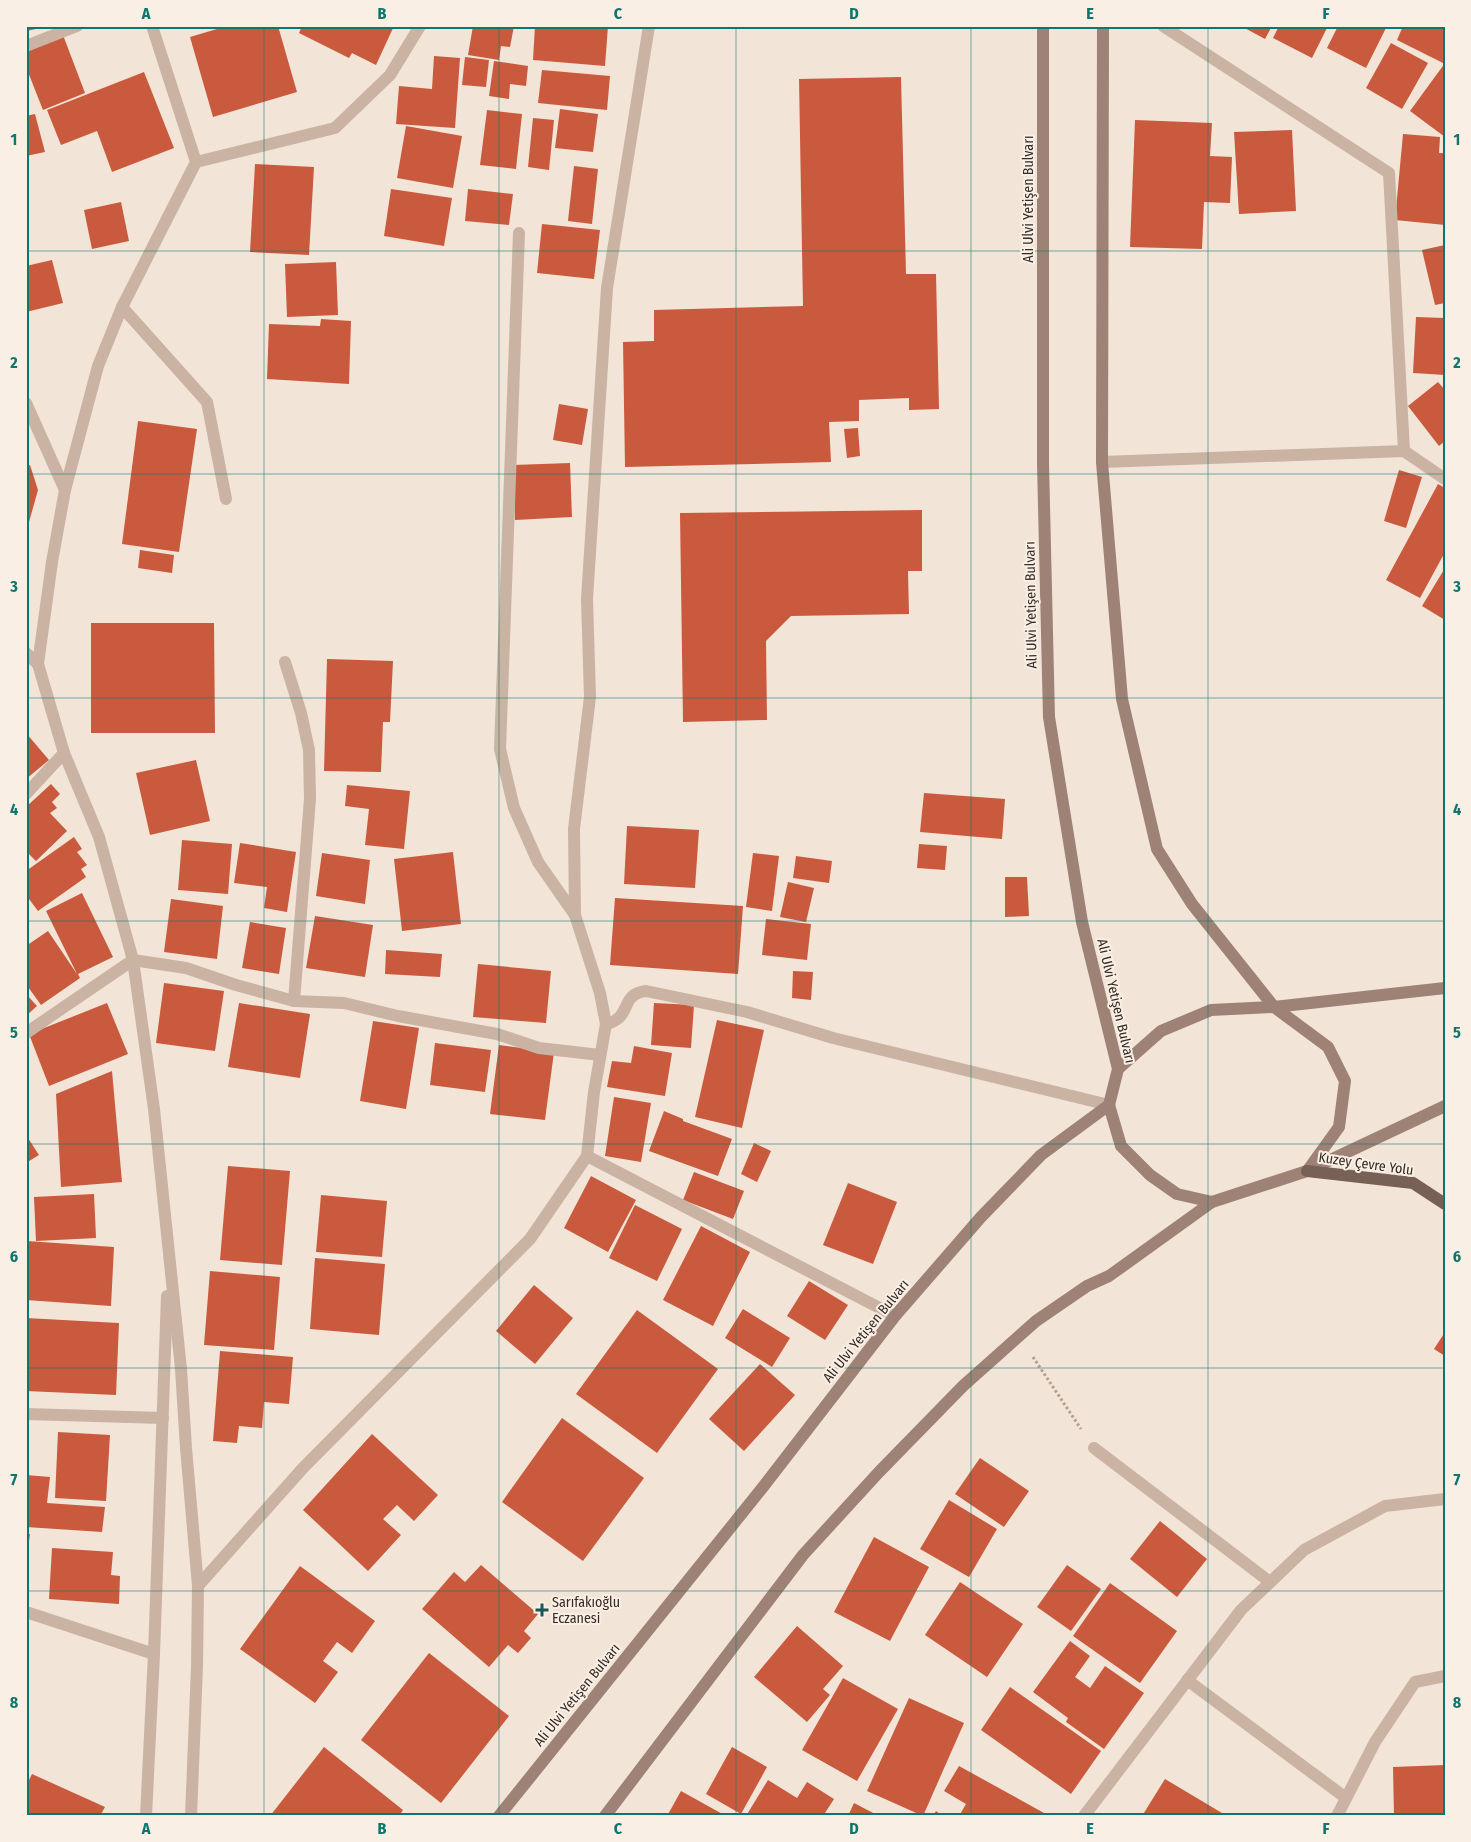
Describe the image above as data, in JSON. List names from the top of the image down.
{
  "streets": {
    "main road": ["Ali Ulvi Yetişen Bulvarı", "Kuzey Çevre Yolu"]
  },
  "places": {
    "health": ["Sarıfakıoğlu Eczanesi"]
  },
  "grid": {
    "columns": [
      "A",
      "B",
      "C",
      "D",
      "E",
      "F"
    ],
    "rows": [
      "1",
      "2",
      "3",
      "4",
      "5",
      "6",
      "7",
      "8"
    ]
  }
}
